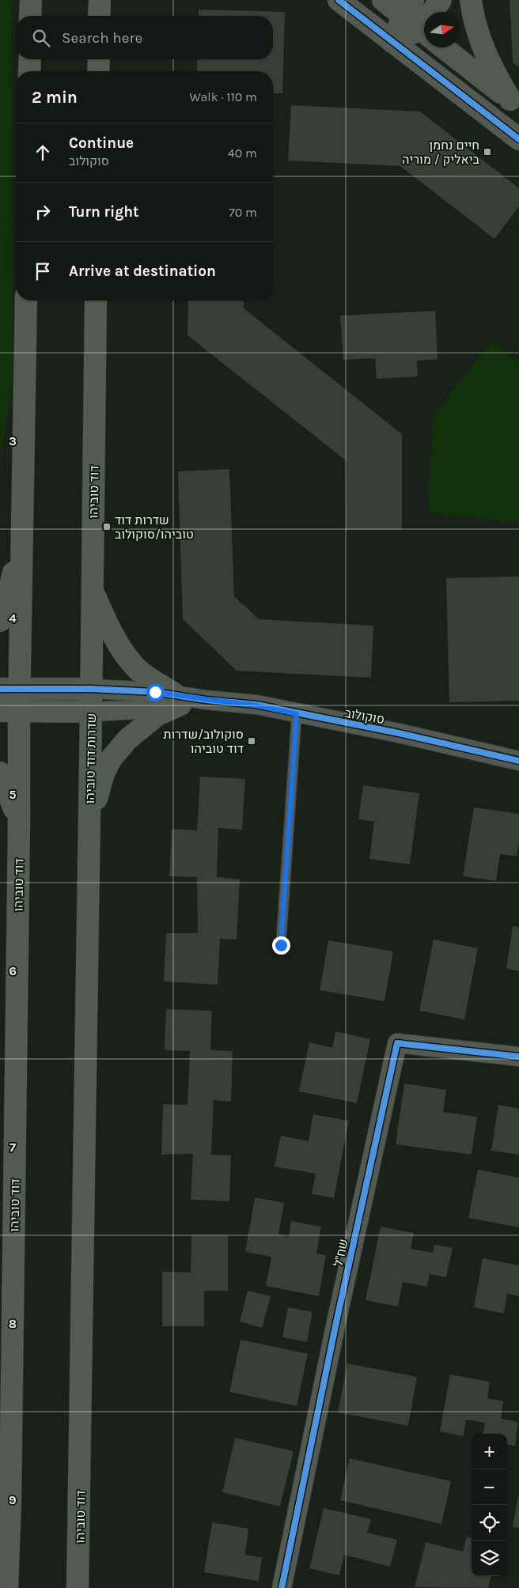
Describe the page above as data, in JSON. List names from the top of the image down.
{
  "streets": {
    "highway": ["דוד טוביהו", "שדרות דוד טוביהו"],
    "street": ["סוקולוב", "שח\"ל"]
  },
  "crossings": [
    ["דוד טוביהו", "סוקולוב"],
    ["דוד טוביהו", "שדרות דוד טוביהו"],
    ["סוקולוב", "שדרות דוד טוביהו"]
  ],
  "places": {
    "transit": ["חיים נחמן ביאליק / מוריה", "שדרות דוד טוביהו/סוקולוב", "סוקולוב/שדרות דוד טוביהו"]
  },
  "north": "right",
  "page": {
    "search": "Search here",
    "heading": ["2 min", "Walk · 110 m"],
    "list": [
      ["Continue", "סוקולוב", "40 m"],
      ["Turn right", "70 m"],
      "Arrive at destination"
    ],
    "map_buttons": ["+", "−"]
  },
  "grid": {
    "rows": [
      "3",
      "4",
      "5",
      "6",
      "7",
      "8",
      "9"
    ]
  }
}
